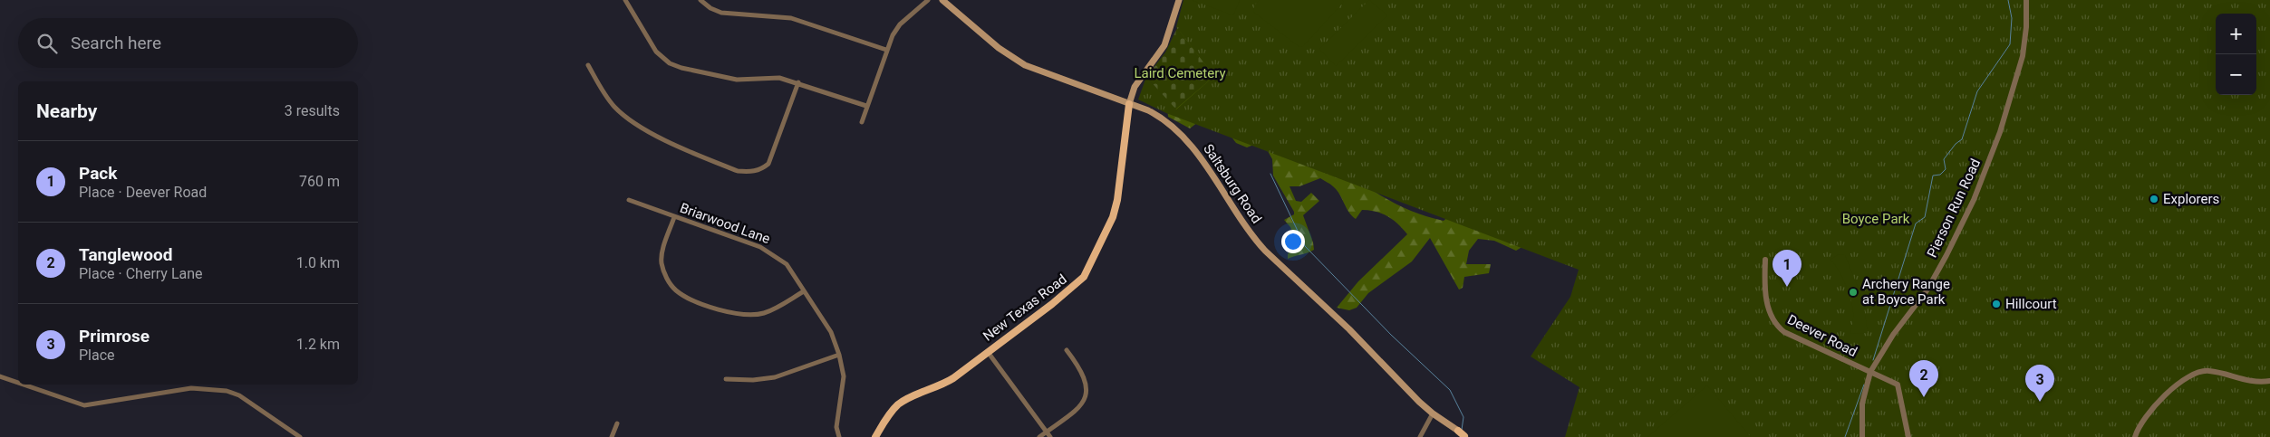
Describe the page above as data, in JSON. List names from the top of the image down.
{
  "streets": {
    "main road": ["Saltsburg Road", "New Texas Road"],
    "street": ["Pierson Run Road", "Briarwood Lane", "Deever Road"]
  },
  "crossings": [
    ["Saltsburg Road", "New Texas Road"],
    ["Pierson Run Road", "Deever Road"]
  ],
  "parks": ["Laird Cemetery", "Boyce Park"],
  "places": ["Explorers", "Archery Range at Boyce Park", "Hillcourt"],
  "page": {
    "map_buttons": ["+", "−"],
    "search": "Search here",
    "heading": ["Nearby", "3 results"],
    "list": [
      {
        "mark": "1",
        "name": "Pack",
        "note": "Place · Deever Road",
        "value": "760 m"
      },
      {
        "mark": "2",
        "name": "Tanglewood",
        "note": "Place · Cherry Lane",
        "value": "1.0 km"
      },
      {
        "mark": "3",
        "name": "Primrose",
        "note": "Place",
        "value": "1.2 km"
      }
    ],
    "pins": ["1", "2", "3"]
  }
}
